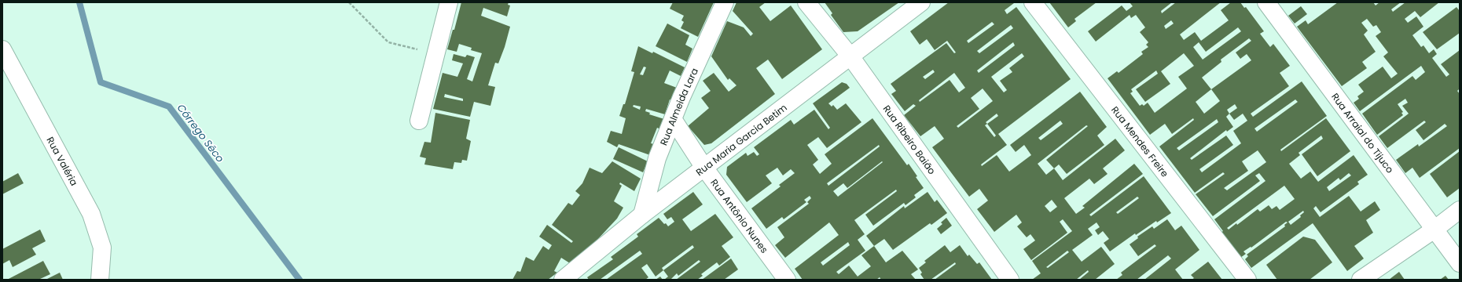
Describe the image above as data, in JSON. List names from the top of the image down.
{
  "streets": {
    "street": [
      "Rua Almeida Lara",
      "Rua Arraial do Tijuco",
      "Rua Maria Garcia Betim",
      "Rua Ribeiro Baião",
      "Rua Mendes Freire",
      "Rua Valéria",
      "Rua Antônio Nunes"
    ]
  },
  "crossings": [
    ["Rua Almeida Lara", "Rua Maria Garcia Betim"],
    ["Rua Almeida Lara", "Rua Antônio Nunes"],
    ["Rua Maria Garcia Betim", "Rua Ribeiro Baião"],
    ["Rua Maria Garcia Betim", "Rua Antônio Nunes"]
  ],
  "water": ["Córrego Sêco"]
}
